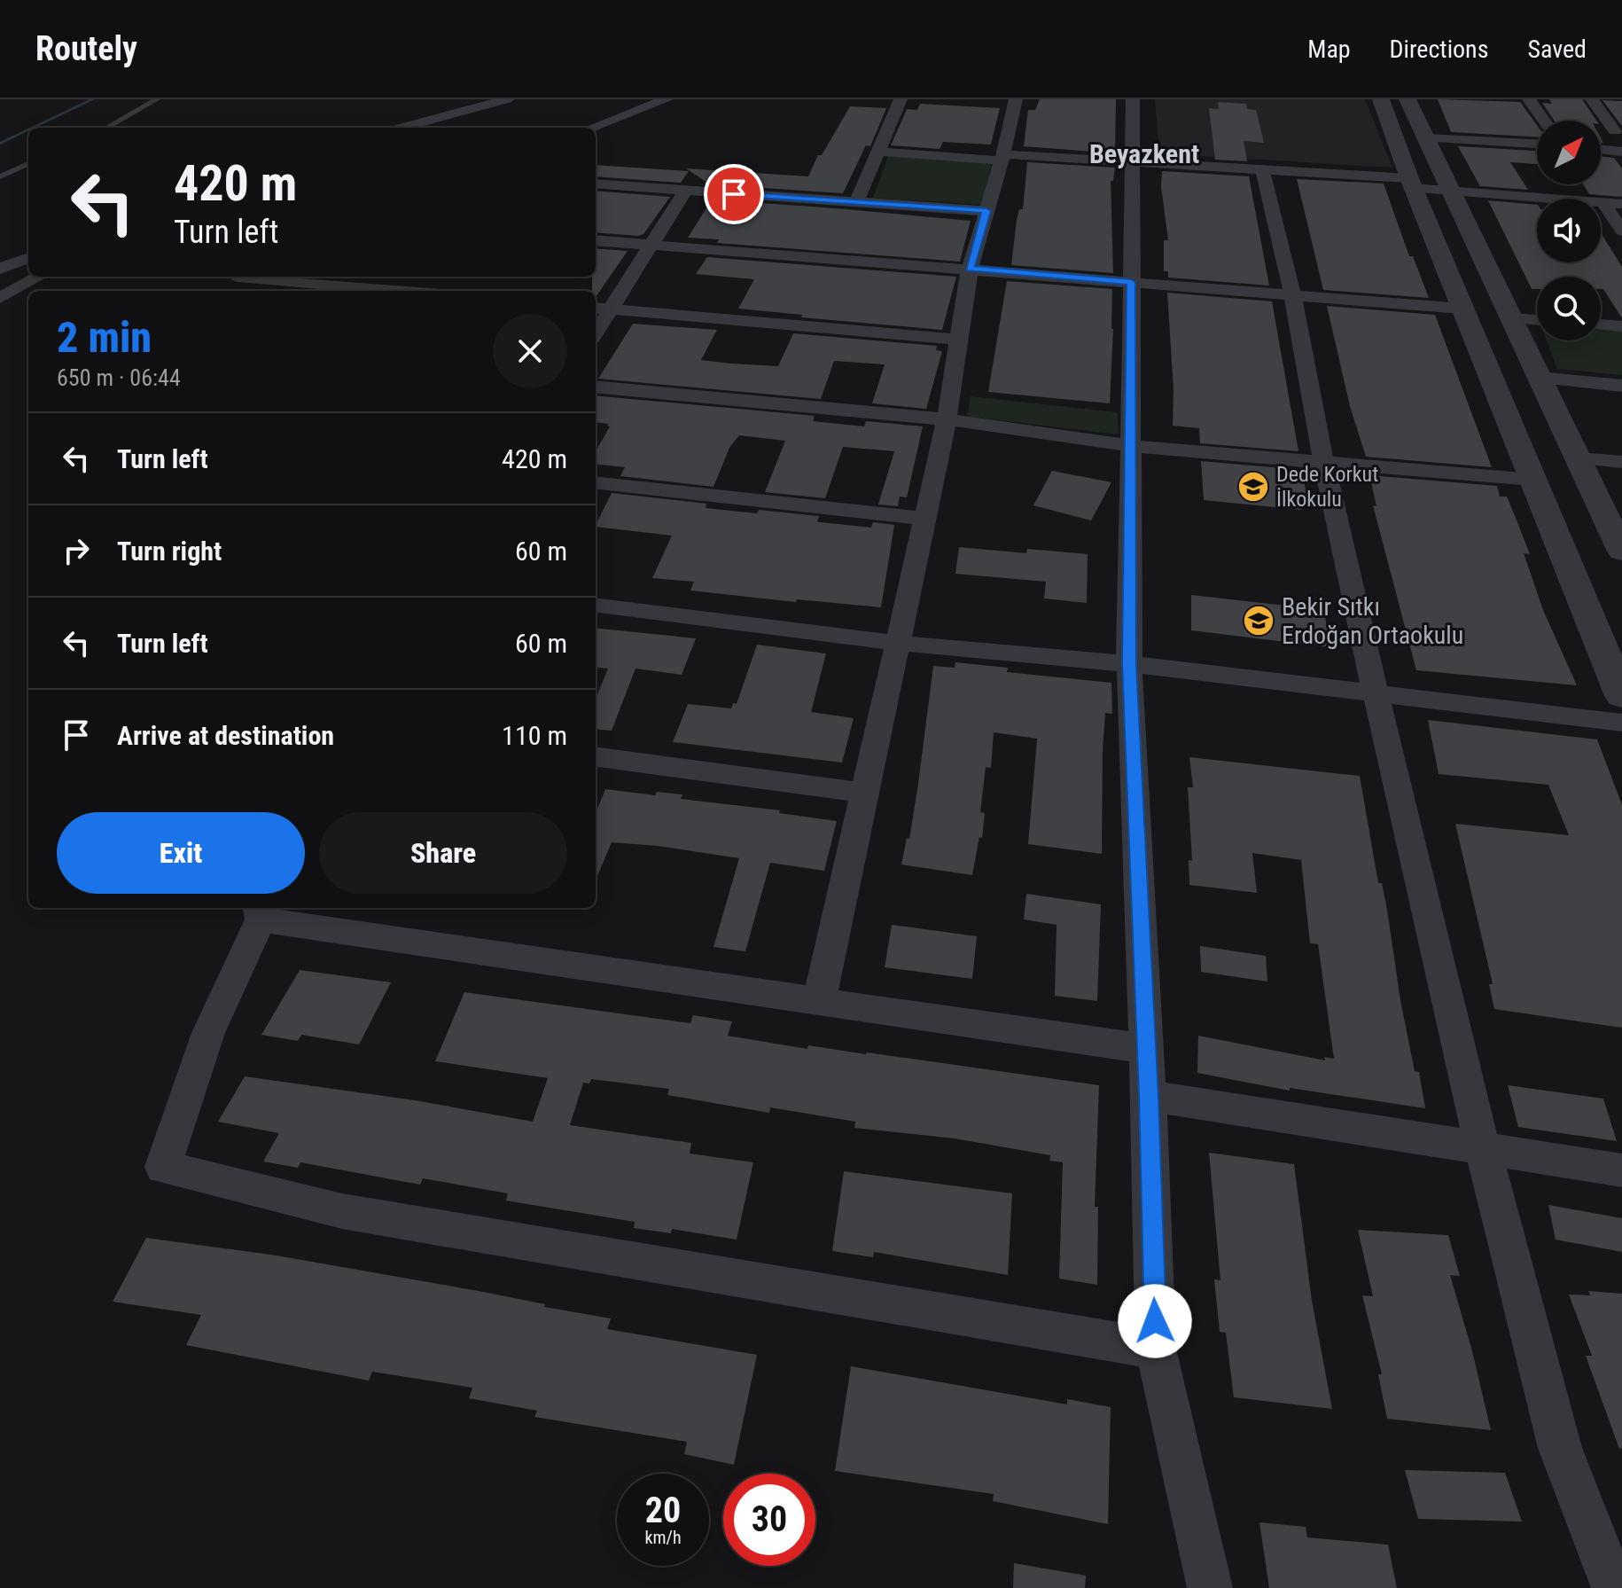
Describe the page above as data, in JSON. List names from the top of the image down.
{
  "districts": ["Beyazkent"],
  "places": {
    "school or university": ["Dede Korkut İlkokulu", "Bekir Sıtkı Erdoğan Ortaokulu"]
  },
  "north": "top right",
  "page": {
    "header": "Routely",
    "nav": ["Map", "Directions", "Saved"],
    "turn": ["420 m", "Turn left"],
    "heading": ["2 min", "650 m · 06:44"],
    "list": [
      {
        "name": "Turn left",
        "value": "420 m"
      },
      {
        "name": "Turn right",
        "value": "60 m"
      },
      {
        "name": "Turn left",
        "value": "60 m"
      },
      {
        "name": "Arrive at destination",
        "value": "110 m"
      }
    ],
    "buttons": ["Exit", "Share"],
    "speed": "20 km/h",
    "limit": "30"
  }
}
